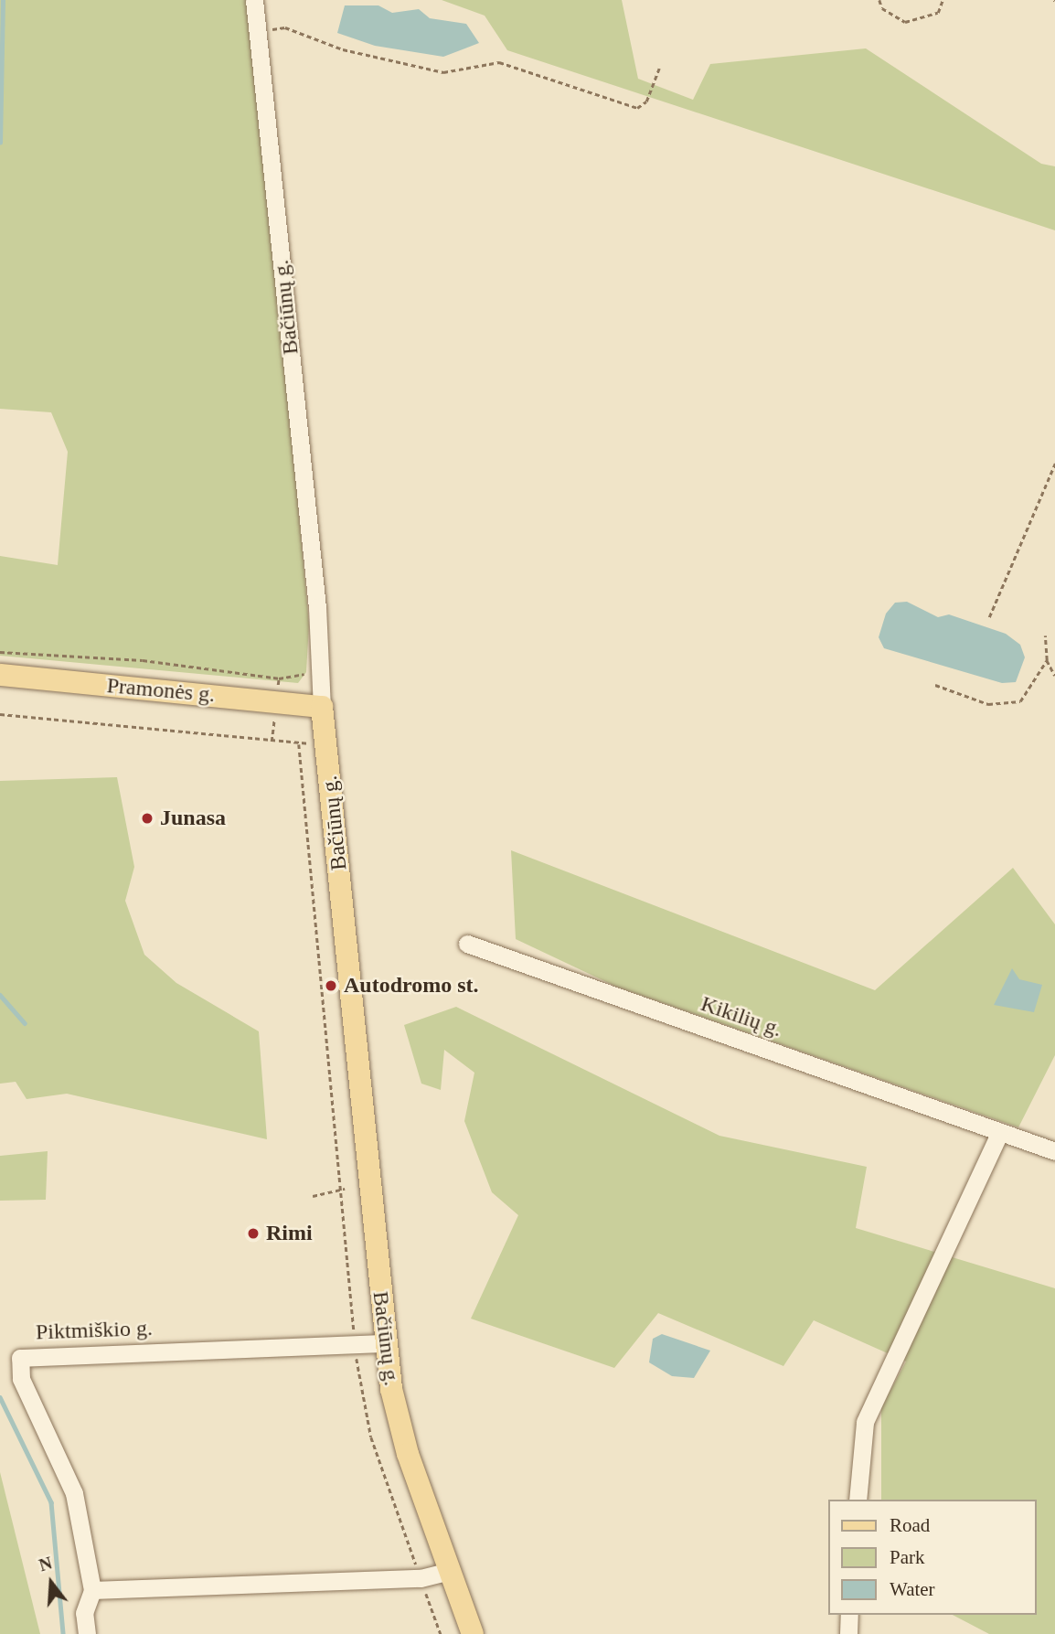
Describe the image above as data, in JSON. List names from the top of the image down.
{
  "streets": {
    "main road": ["Bačiūnų g.", "Pramonės g."],
    "street": ["Kikilių g.", "Piktmiškio g."]
  },
  "crossings": [
    ["Bačiūnų g.", "Pramonės g."],
    ["Bačiūnų g.", "Piktmiškio g."]
  ],
  "places": ["Junasa", "Autodromo st.", "Rimi"],
  "legend": ["Road", "Park", "Water"],
  "north": "top"
}
